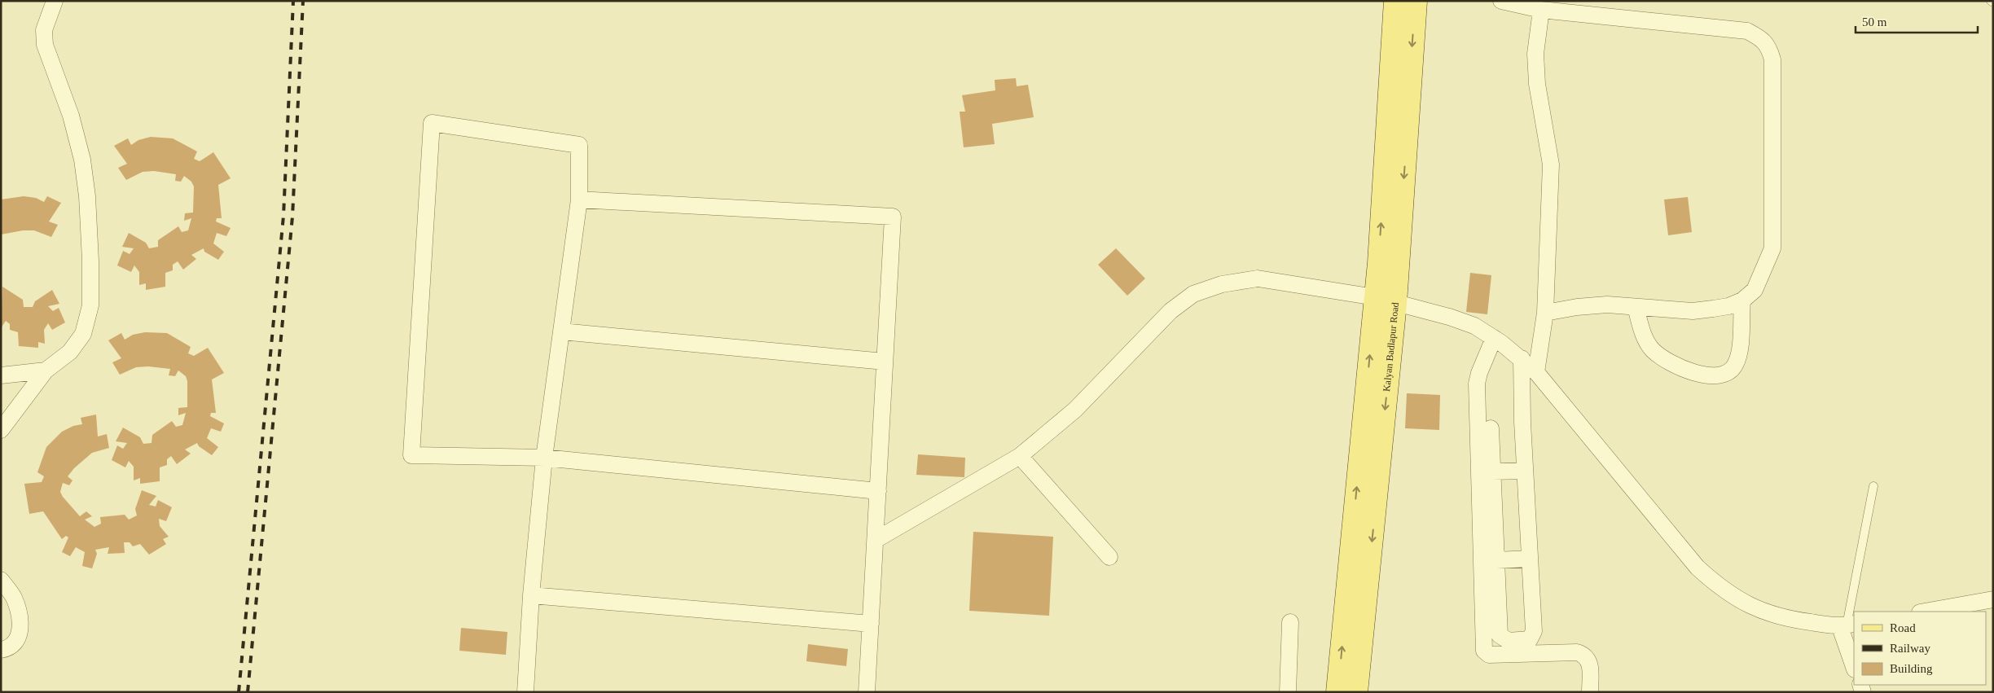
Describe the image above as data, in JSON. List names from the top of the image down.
{
  "streets": {
    "main road": ["Kalyan Badlapur Road"]
  },
  "legend": ["Road", "Railway", "Building"],
  "scale_bar": "50 m"
}
